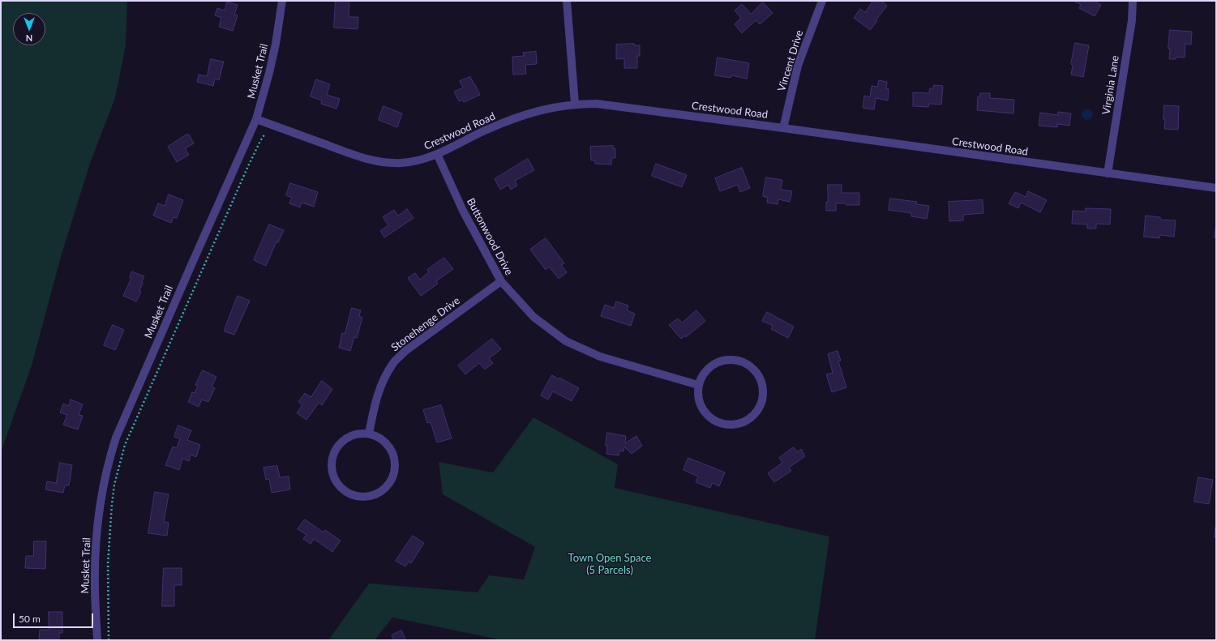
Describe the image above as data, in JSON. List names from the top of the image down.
{
  "streets": {
    "street": [
      "Vincent Drive",
      "Musket Trail",
      "Virginia Lane",
      "Crestwood Road",
      "Buttonwood Drive",
      "Stonehenge Drive"
    ]
  },
  "crossings": [
    ["Vincent Drive", "Crestwood Road"],
    ["Musket Trail", "Crestwood Road"],
    ["Virginia Lane", "Crestwood Road"],
    ["Crestwood Road", "Buttonwood Drive"],
    ["Buttonwood Drive", "Stonehenge Drive"]
  ],
  "parks": ["Town Open Space (5 Parcels)"],
  "scale_bar": "50 m",
  "north": "bottom"
}
